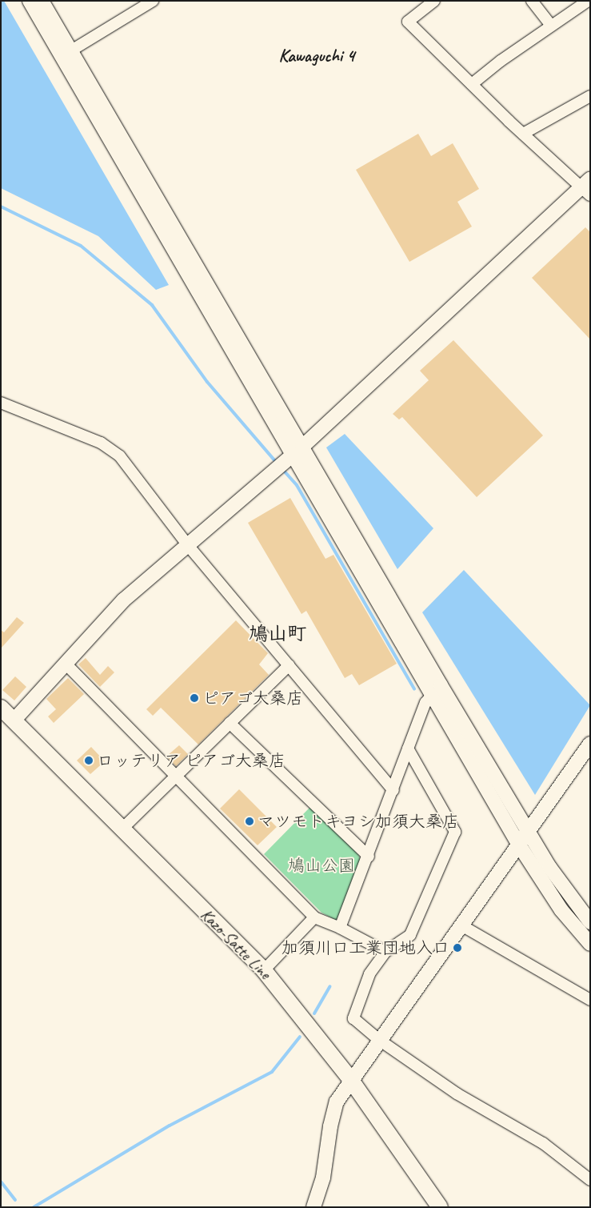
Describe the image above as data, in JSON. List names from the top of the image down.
{
  "streets": {
    "main road": ["Kazo-Satte Line"]
  },
  "districts": ["Kawaguchi 4", "鳩山町"],
  "parks": ["鳩山公園"],
  "places": [
    "ピアゴ大桑店",
    "ロッテリア ピアゴ大桑店",
    "マツモトキヨシ加須大桑店",
    "加須川口工業団地入口"
  ]
}
